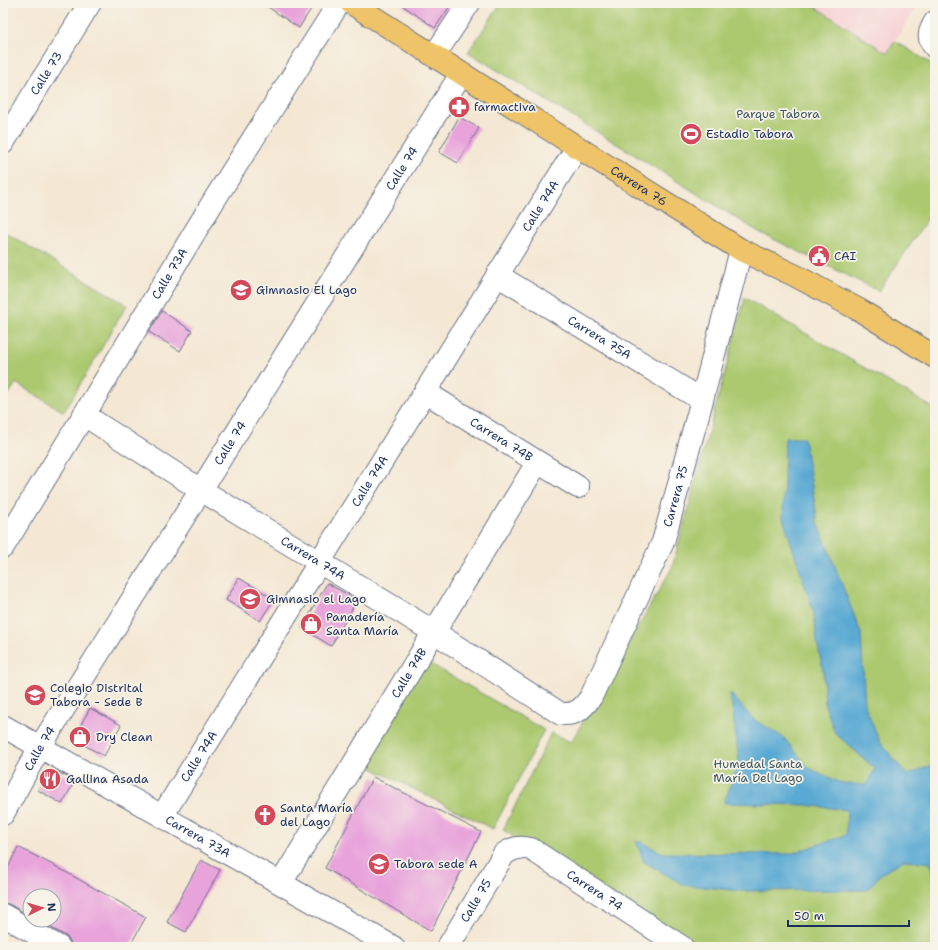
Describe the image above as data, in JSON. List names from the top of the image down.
{
  "streets": {
    "main road": ["Carrera 76"],
    "street": [
      "Calle 73",
      "Calle 74",
      "Calle 74A",
      "Calle 73A",
      "Carrera 75A",
      "Carrera 74B",
      "Carrera 75",
      "Carrera 74A",
      "Calle 74B",
      "Carrera 73A",
      "Carrera 74",
      "Calle 75"
    ]
  },
  "crossings": [
    ["Calle 74", "Carrera 76"],
    ["Calle 74", "Carrera 74A"],
    ["Calle 74", "Carrera 73A"],
    ["Carrera 76", "Calle 74A"],
    ["Carrera 76", "Carrera 75"],
    ["Calle 74A", "Carrera 75A"],
    ["Calle 74A", "Carrera 74B"],
    ["Calle 74A", "Carrera 74A"],
    ["Calle 74A", "Carrera 73A"],
    ["Calle 73A", "Carrera 74A"],
    ["Carrera 75A", "Carrera 75"],
    ["Carrera 74B", "Calle 74B"],
    ["Carrera 75", "Carrera 74A"],
    ["Carrera 74A", "Calle 74B"],
    ["Calle 74B", "Carrera 73A"],
    ["Carrera 74", "Calle 75"]
  ],
  "parks": ["Parque Tabora", "Humedal Santa María Del Lago"],
  "places": {
    "pharmacy": ["farmactiva"],
    "sports": ["Estadio Tabora"],
    "public building": ["CAI"],
    "school or university": [
      "Gimnasio El Lago",
      "Gimnasio el Lago",
      "Colegio Distrital Tabora - Sede B",
      "Tabora sede A"
    ],
    "shop": ["Panadería Santa María", "Dry Clean"],
    "restaurant": ["Gallina Asada"],
    "church": ["Santa María del Lago"]
  },
  "scale_bar": "50 m",
  "north": "right"
}
